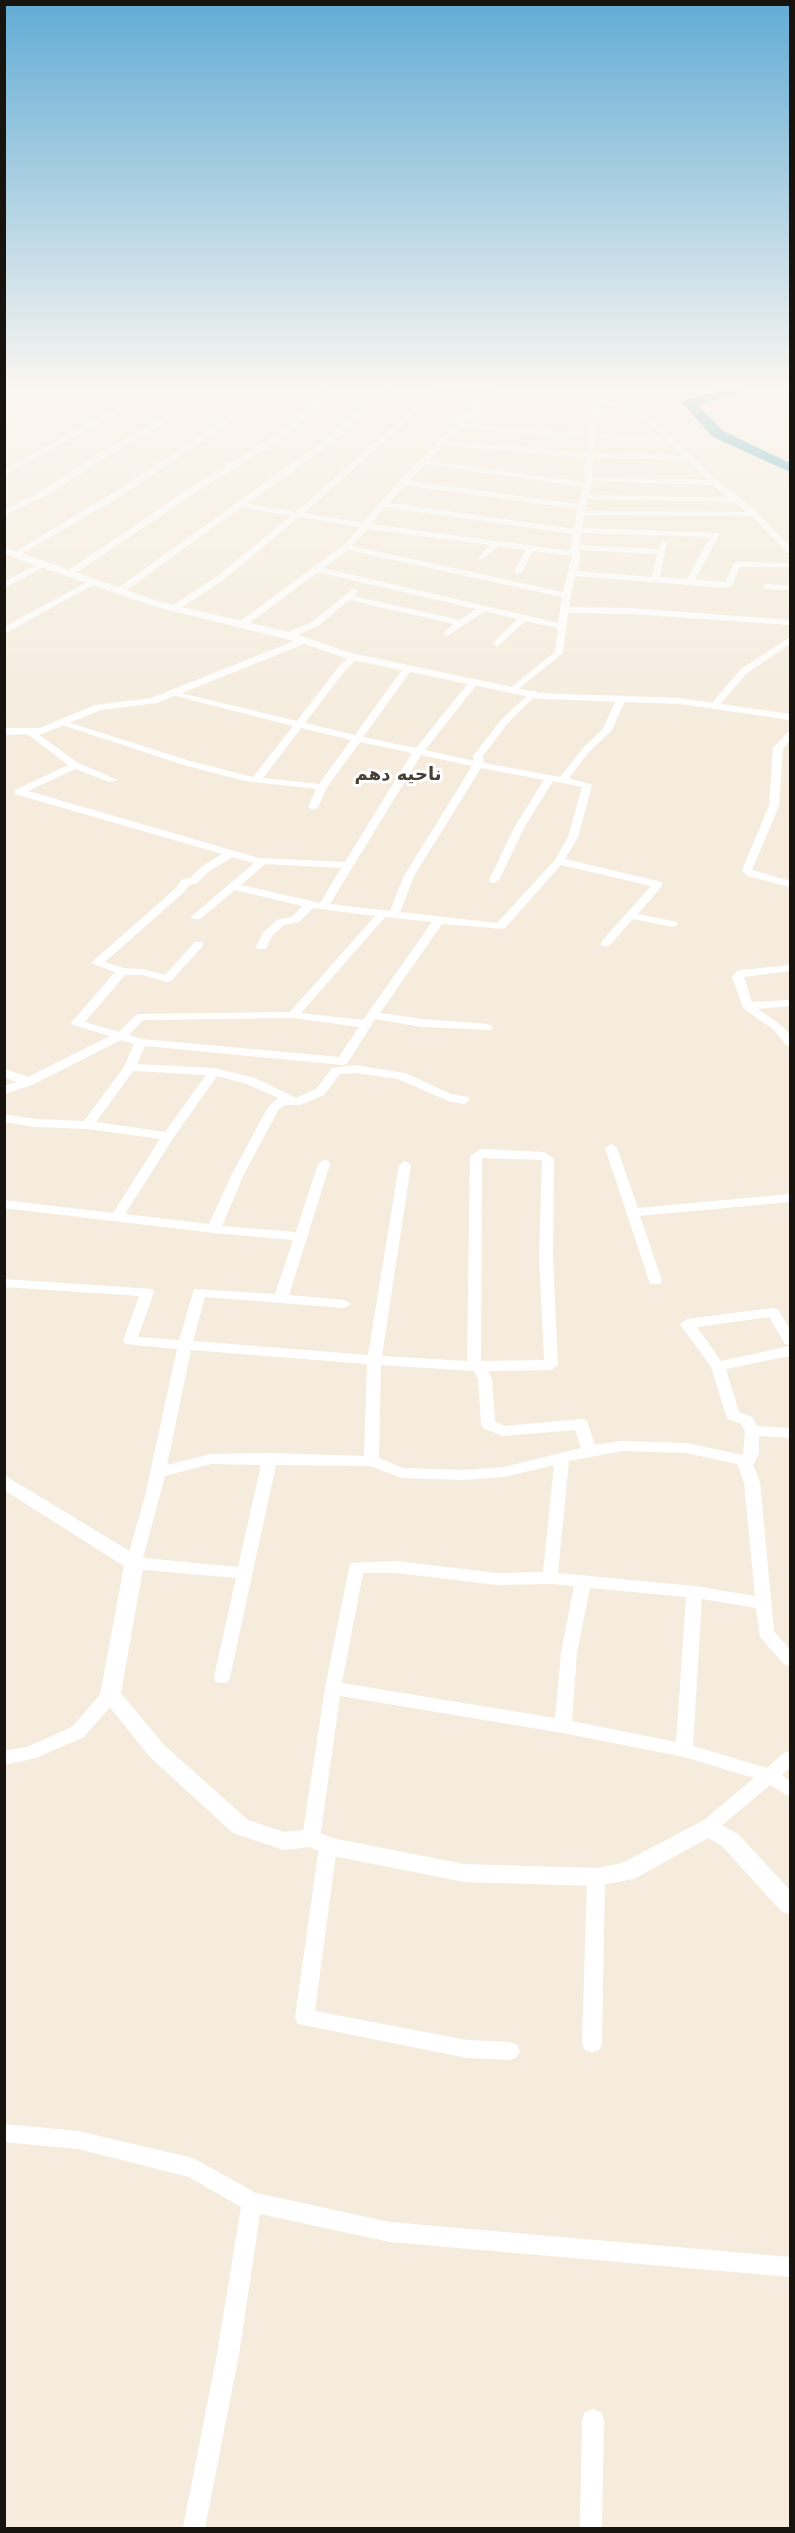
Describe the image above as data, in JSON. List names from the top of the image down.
{
  "districts": ["ناحیه دهم"]
}
